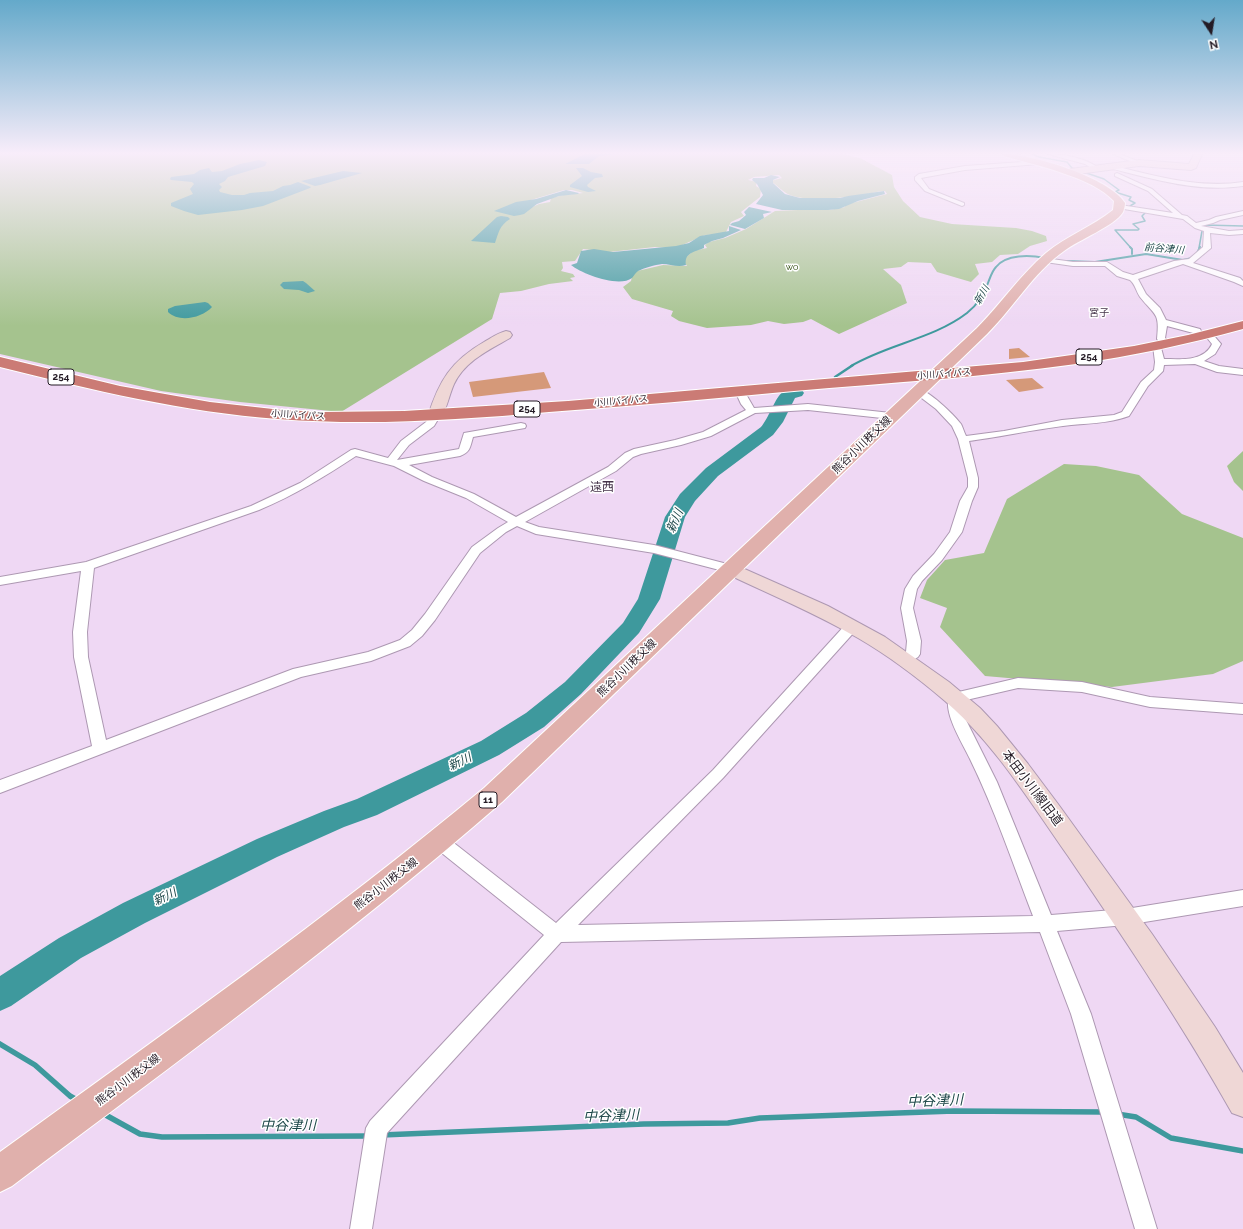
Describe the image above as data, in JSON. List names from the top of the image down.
{
  "streets": {
    "highway": ["254", "小川バイパス"],
    "main road": ["熊谷小川秩父線", "11"],
    "street": ["本田小川線旧道"]
  },
  "crossings": [
    ["小川バイパス", "熊谷小川秩父線"],
    ["熊谷小川秩父線", "本田小川線旧道"]
  ],
  "districts": ["宮子", "遠西"],
  "water": ["前谷津川", "新川", "中谷津川"],
  "parks": ["wo"],
  "north": "bottom"
}
